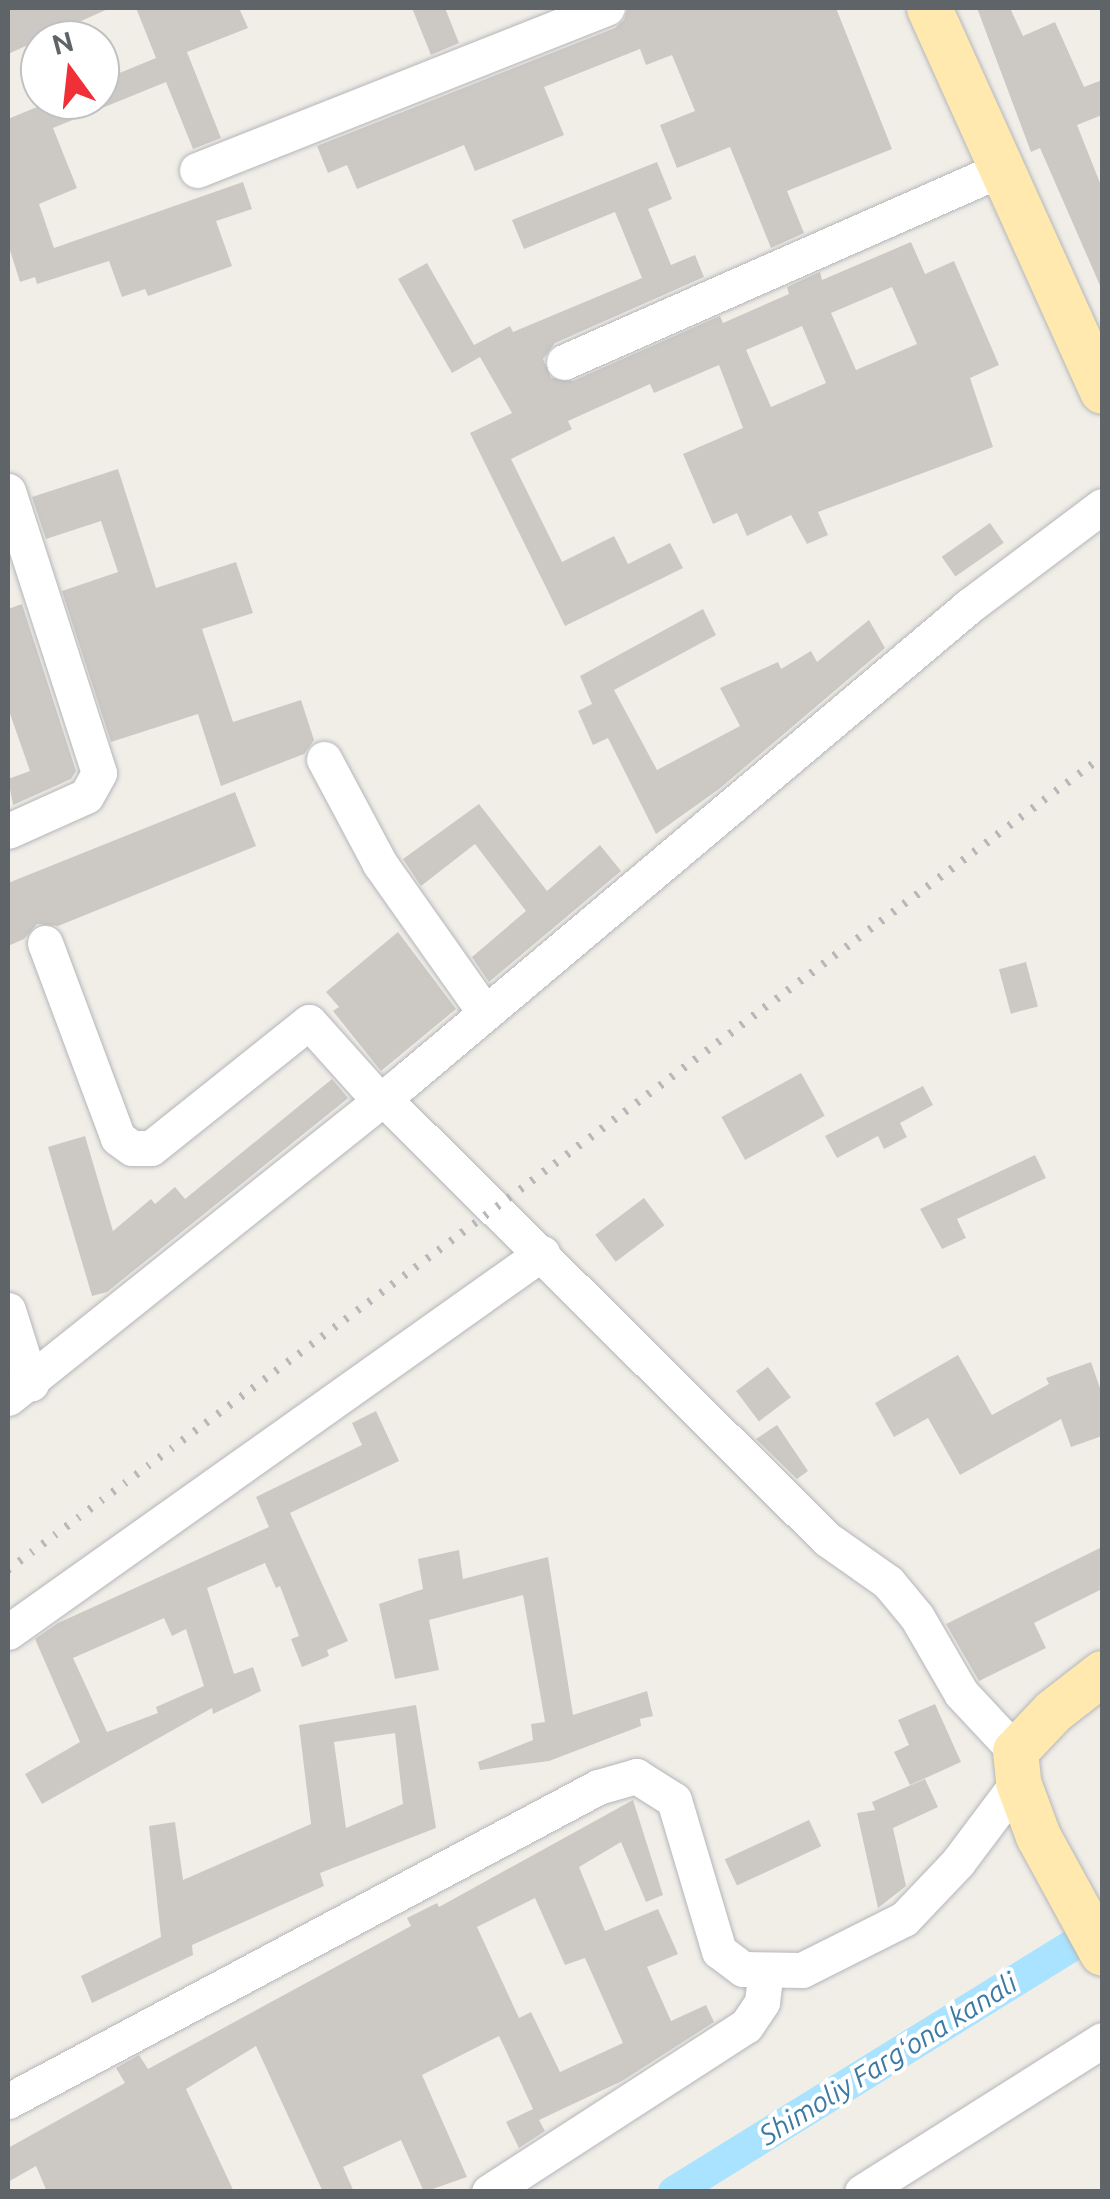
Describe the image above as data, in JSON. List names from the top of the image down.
{
  "water": ["Shimoliy Fargʻona kanali"],
  "north": "top"
}
